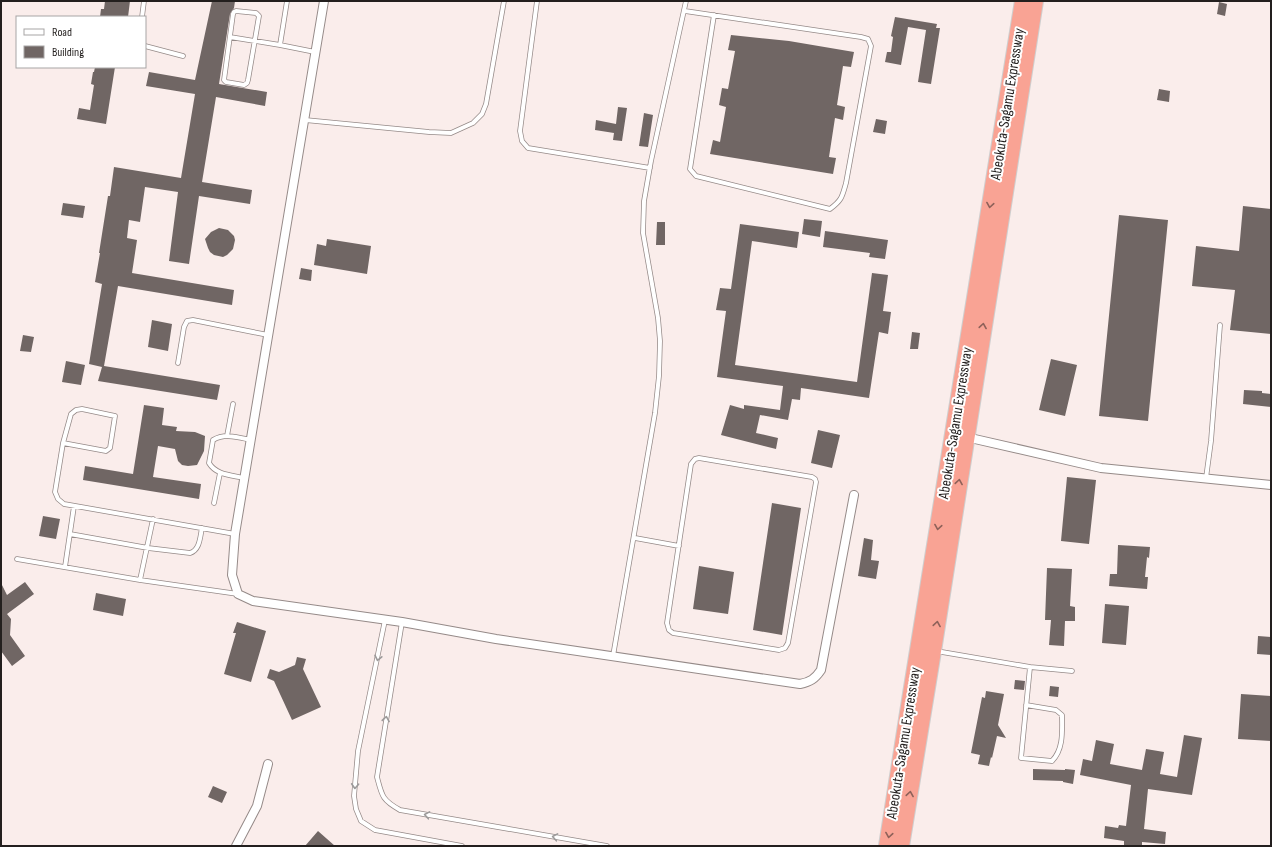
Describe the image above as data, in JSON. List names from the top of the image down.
{
  "streets": {
    "highway": ["Abeokuta-Sagamu Expressway"]
  },
  "legend": ["Road", "Building"]
}
